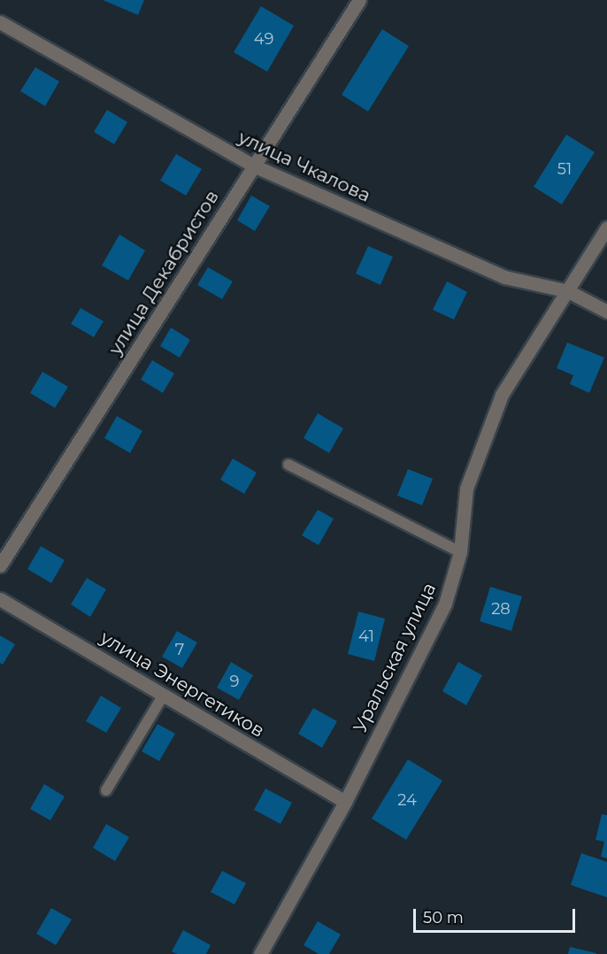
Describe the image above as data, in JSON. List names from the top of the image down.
{
  "streets": {
    "street": [
      "улица Чкалова",
      "улица Декабристов",
      "Уральская улица",
      "улица Энергетиков"
    ]
  },
  "crossings": [
    ["улица Чкалова", "улица Декабристов"],
    ["улица Чкалова", "Уральская улица"],
    ["Уральская улица", "улица Энергетиков"]
  ],
  "house_numbers": [
    "49",
    "51",
    "28",
    "41",
    "7",
    "9",
    "24"
  ],
  "scale_bar": "50 m"
}
